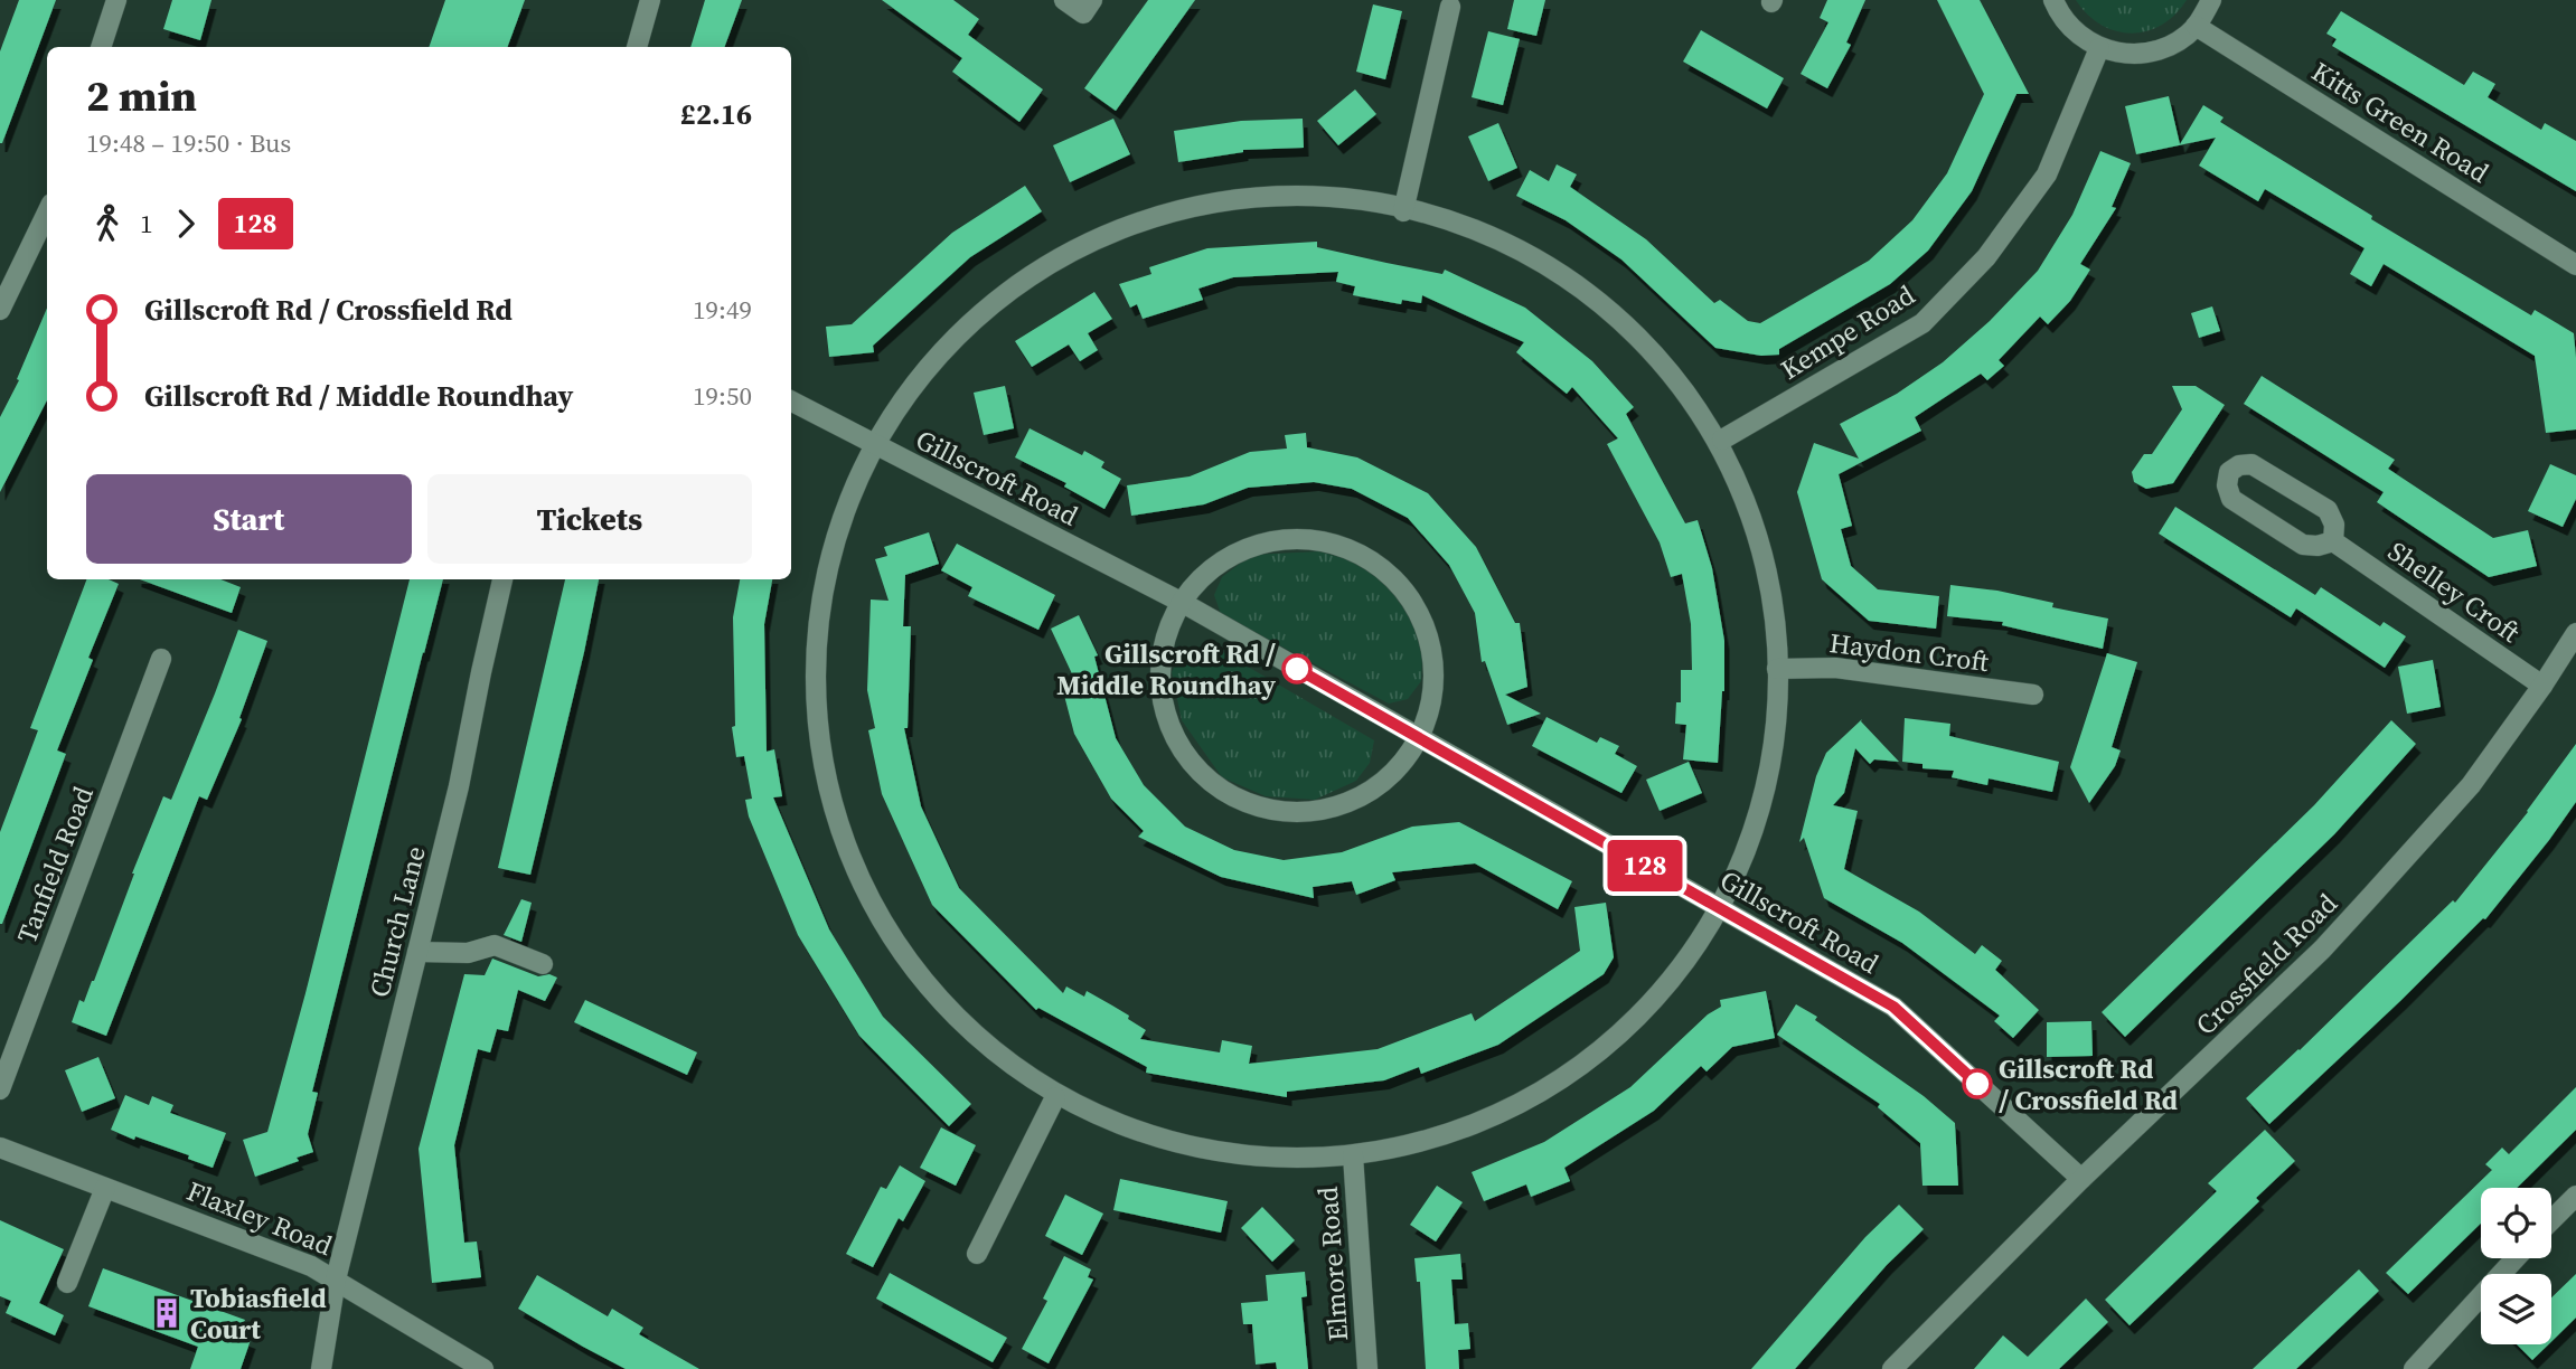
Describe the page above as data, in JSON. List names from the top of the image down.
{
  "streets": {
    "street": [
      "Kitts Green Road",
      "Kempe Road",
      "Gillscroft Road",
      "Shelley Croft",
      "Haydon Croft",
      "Tanfield Road",
      "Church Lane",
      "Crossfield Road",
      "Flaxley Road",
      "Elmore Road"
    ]
  },
  "crossings": [
    ["Gillscroft Road", "Crossfield Road"],
    ["Shelley Croft", "Crossfield Road"],
    ["Church Lane", "Flaxley Road"]
  ],
  "places": {
    "other": ["Gillscroft Rd / Middle Roundhay", "Gillscroft Rd / Crossfield Rd"],
    "building": ["Tobiasfield Court"]
  },
  "lines": ["bus line 128"],
  "page": {
    "on_map": "128",
    "heading": ["2 min", "19:48 – 19:50 · Bus", "£2.16"],
    "legs": ["1", "128"],
    "list": [
      {
        "name": "Gillscroft Rd / Crossfield Rd",
        "value": "19:49"
      },
      {
        "name": "Gillscroft Rd / Middle Roundhay",
        "value": "19:50"
      }
    ],
    "buttons": ["Start", "Tickets"]
  }
}
